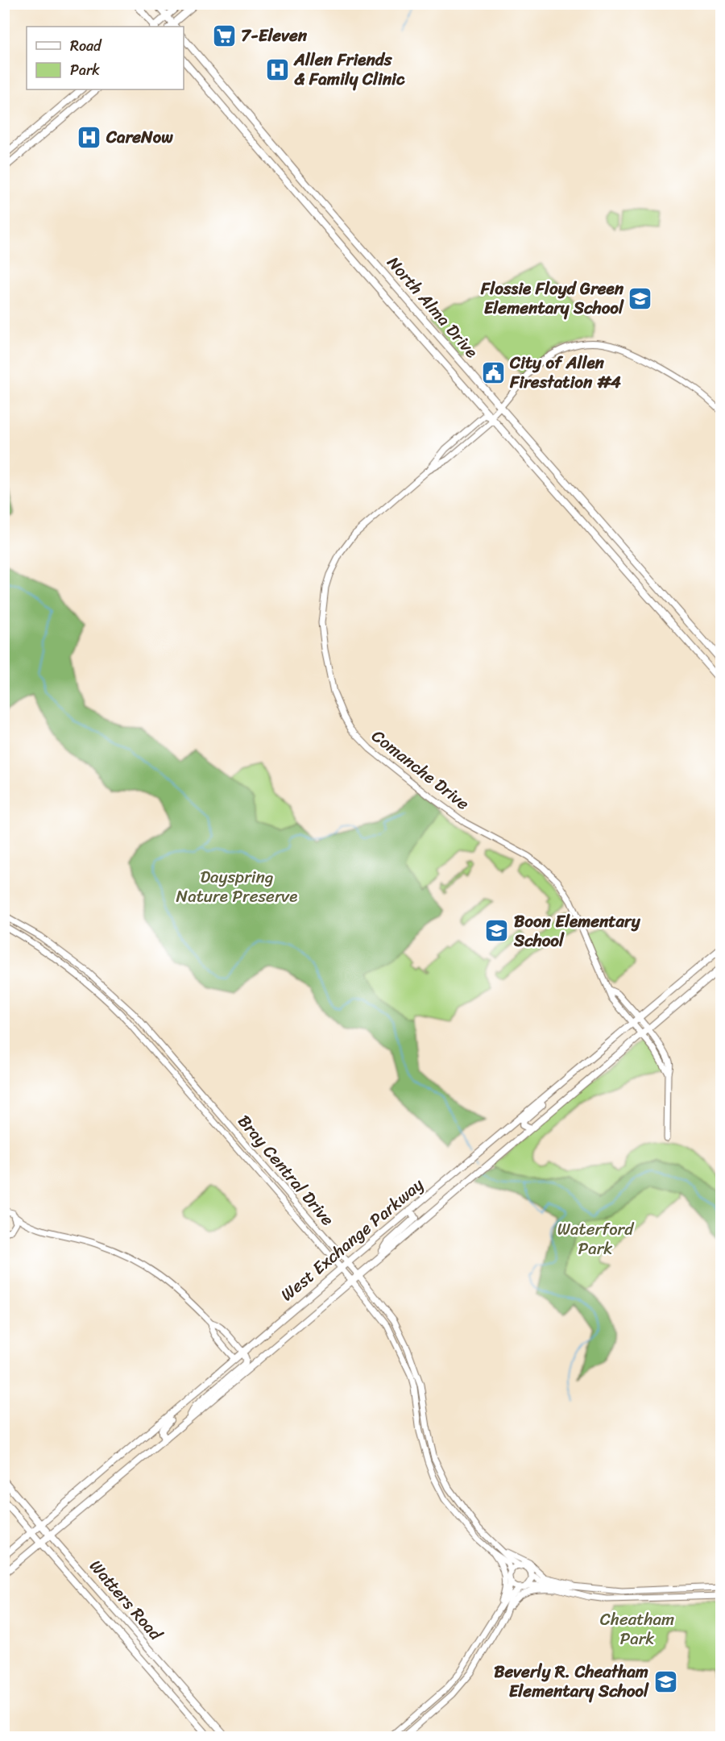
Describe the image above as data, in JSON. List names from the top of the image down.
{
  "streets": {
    "main road": ["North Alma Drive", "West Exchange Parkway", "Watters Road"],
    "street": ["Comanche Drive", "Bray Central Drive"]
  },
  "crossings": [
    ["North Alma Drive", "Comanche Drive"],
    ["Comanche Drive", "West Exchange Parkway"],
    ["Bray Central Drive", "West Exchange Parkway"],
    ["West Exchange Parkway", "Watters Road"]
  ],
  "parks": ["Dayspring Nature Preserve", "Waterford Park", "Cheatham Park"],
  "places": {
    "supermarket": ["7-Eleven"],
    "hospital": ["Allen Friends & Family Clinic", "CareNow"],
    "school or university": ["Flossie Floyd Green Elementary School", "Boon Elementary School", "Beverly R. Cheatham Elementary School"],
    "public building": ["City of Allen Firestation #4"]
  },
  "legend": ["Road", "Park"]
}
